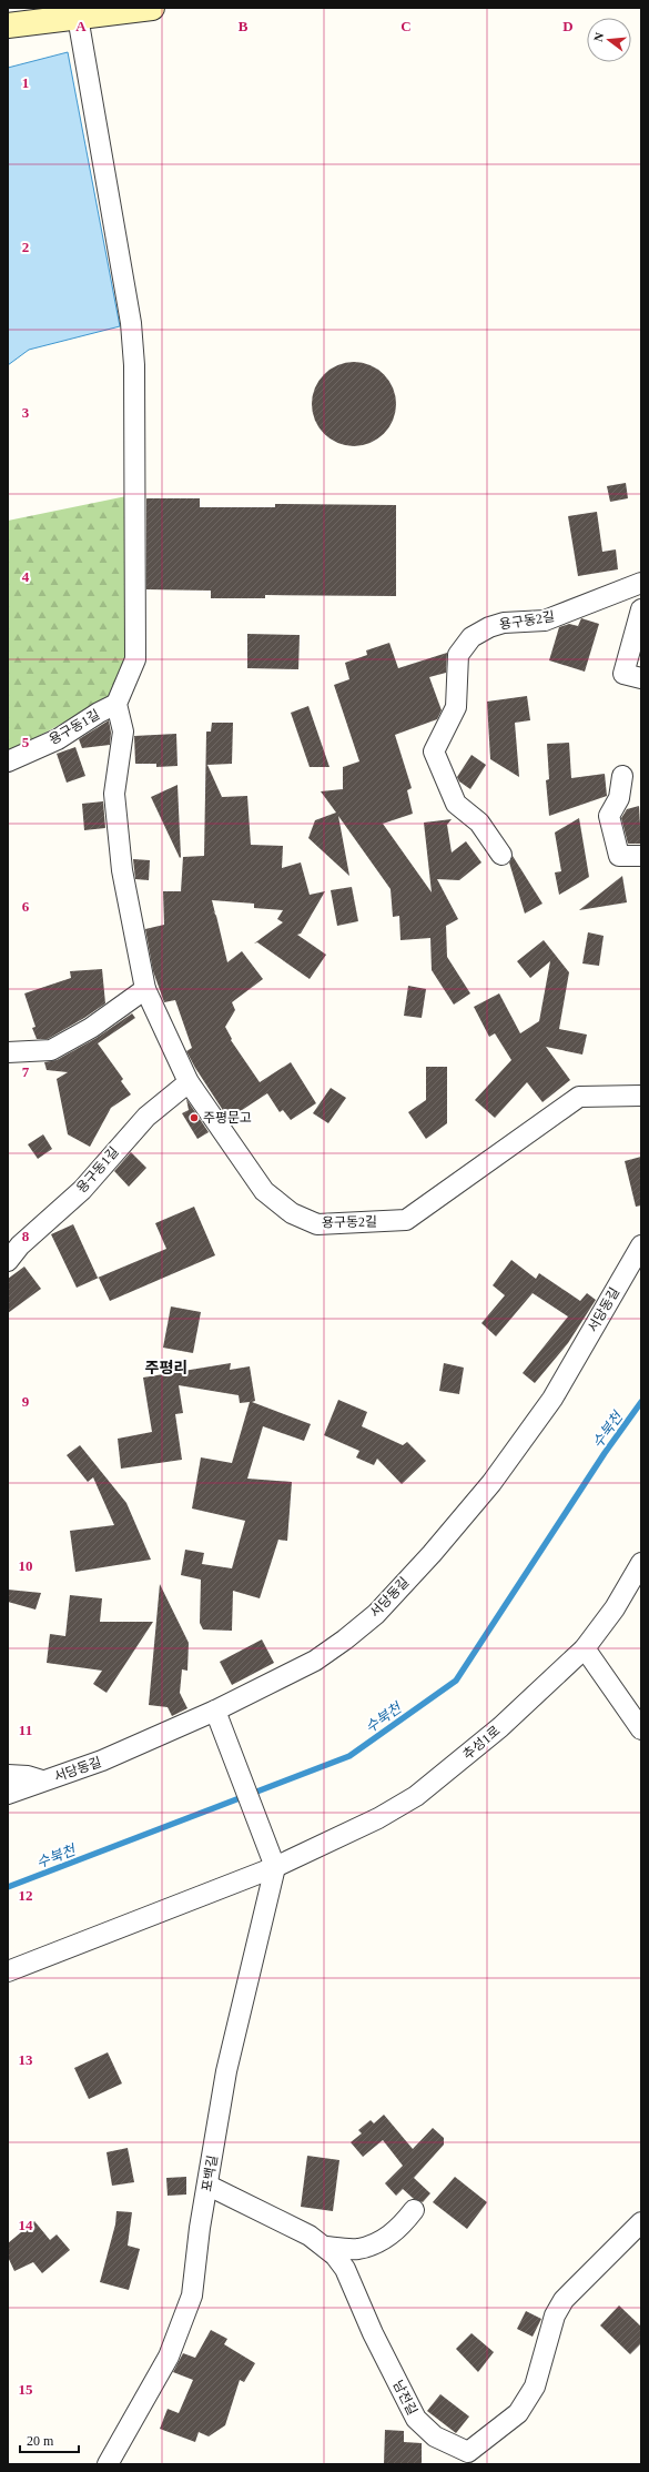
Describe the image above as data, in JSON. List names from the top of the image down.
{
  "streets": {
    "street": [
      "용구동2길",
      "용구동1길",
      "서당동길",
      "추성1로",
      "포백길",
      "남전길"
    ]
  },
  "crossings": [
    ["용구동2길", "용구동1길"],
    ["추성1로", "포백길"],
    ["포백길", "남전길"]
  ],
  "districts": ["주평리"],
  "water": ["수북천"],
  "places": ["주평문고"],
  "scale_bar": "20 m",
  "north": "left",
  "grid": {
    "columns": [
      "A",
      "B",
      "C",
      "D"
    ],
    "rows": [
      "1",
      "2",
      "3",
      "4",
      "5",
      "6",
      "7",
      "8",
      "9",
      "10",
      "11",
      "12",
      "13",
      "14",
      "15"
    ]
  }
}
